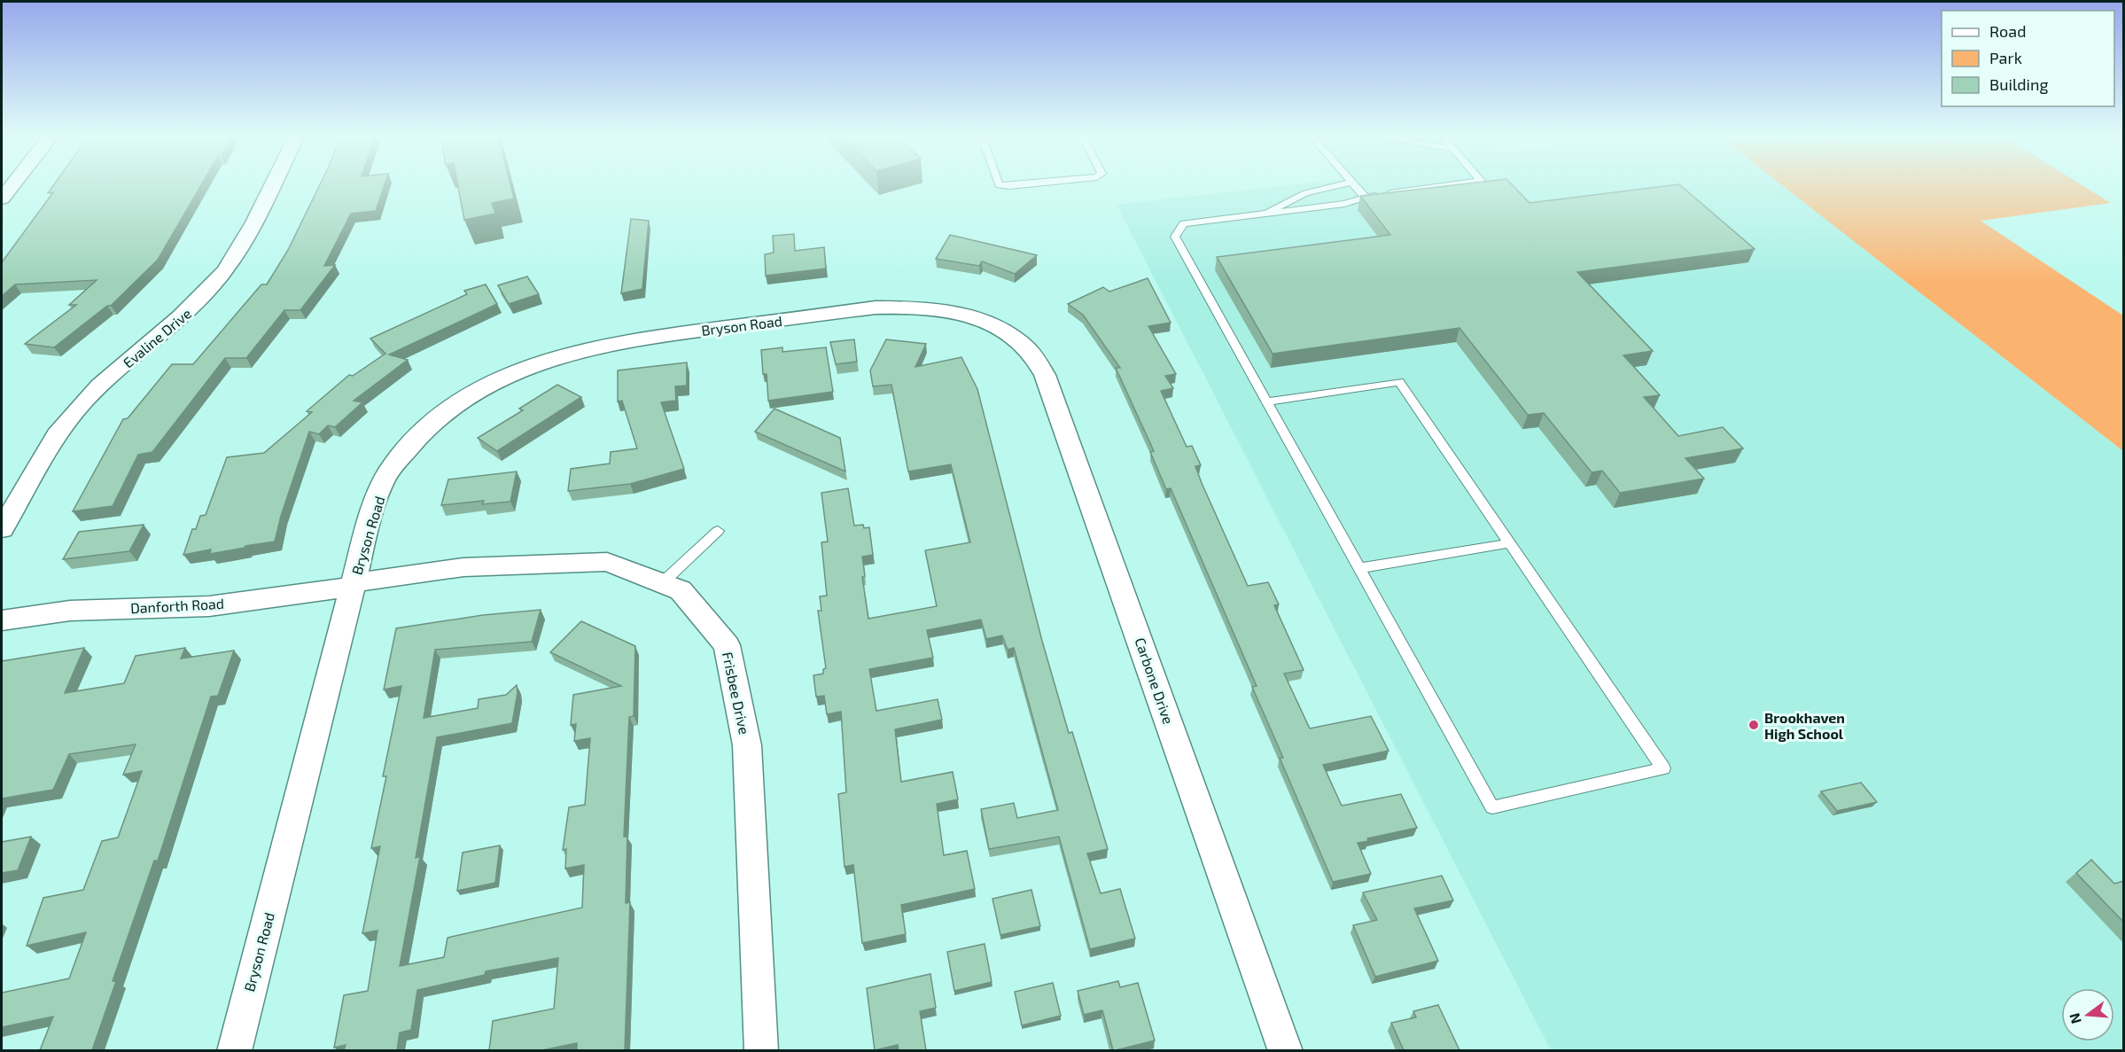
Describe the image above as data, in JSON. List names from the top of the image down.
{
  "streets": {
    "street": [
      "Bryson Road",
      "Evaline Drive",
      "Danforth Road",
      "Carbone Drive",
      "Frisbee Drive"
    ]
  },
  "crossings": [
    ["Bryson Road", "Danforth Road"],
    ["Bryson Road", "Carbone Drive"],
    ["Bryson Road", "Frisbee Drive"],
    ["Danforth Road", "Frisbee Drive"]
  ],
  "places": ["Brookhaven High School"],
  "legend": ["Road", "Park", "Building"],
  "north": "left"
}
